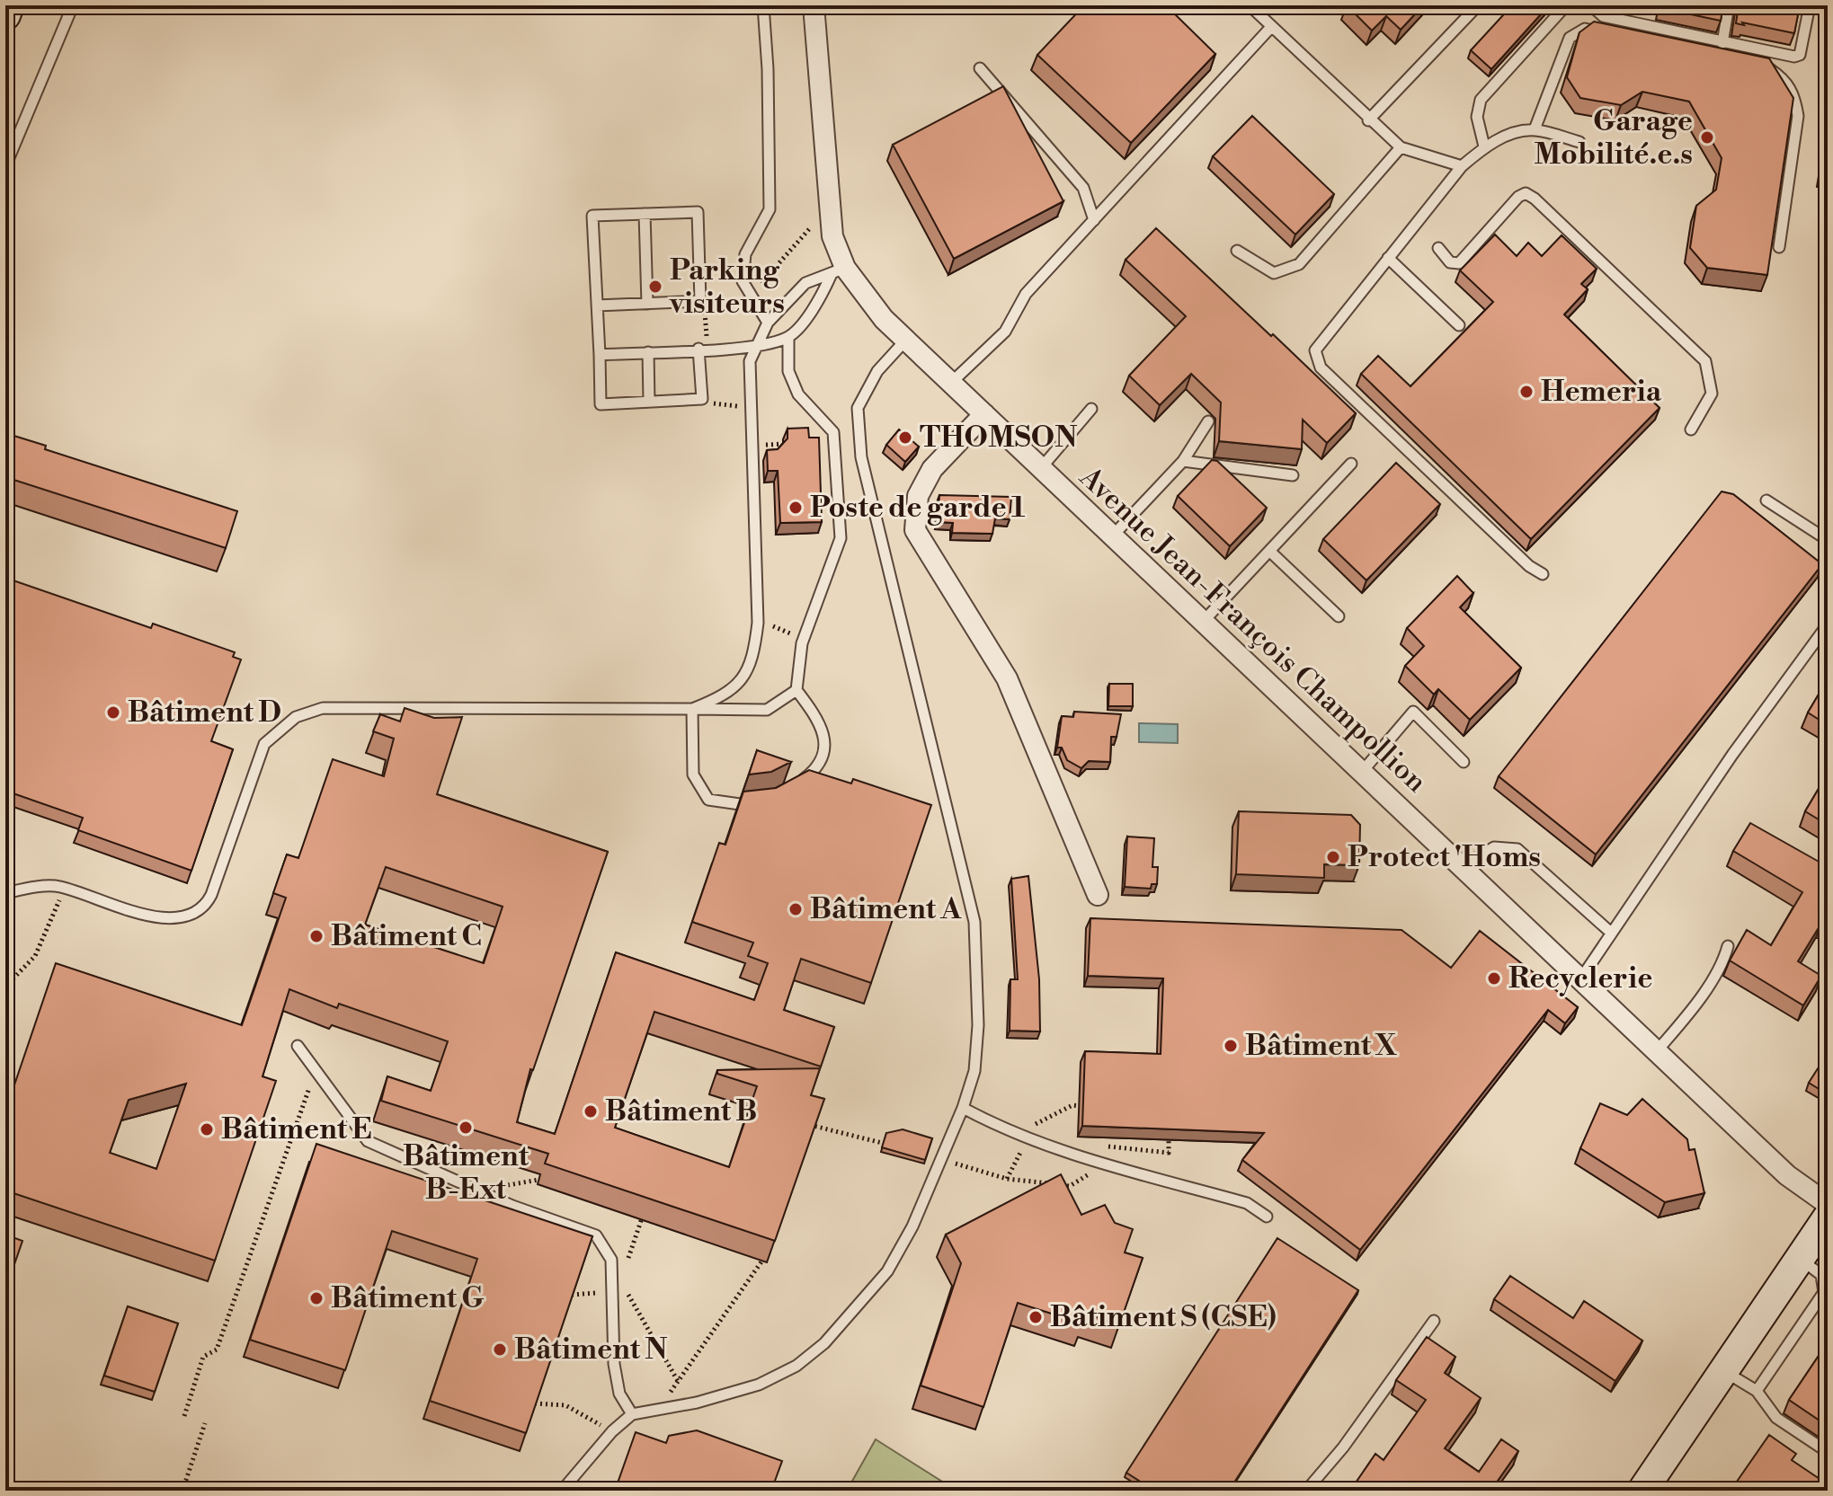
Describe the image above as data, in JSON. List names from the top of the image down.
{
  "streets": {
    "street": ["Avenue Jean-François Champollion"]
  },
  "places": [
    "Garage Mobilité.e.s",
    "Parking visiteurs",
    "Hemeria",
    "THOMSON",
    "Poste de garde 1",
    "Bâtiment D",
    "Protect 'Homs",
    "Bâtiment A",
    "Bâtiment C",
    "Recyclerie",
    "Bâtiment X",
    "Bâtiment B",
    "Bâtiment B-Ext",
    "Bâtiment E",
    "Bâtiment G",
    "Bâtiment S (CSE)",
    "Bâtiment N"
  ]
}
